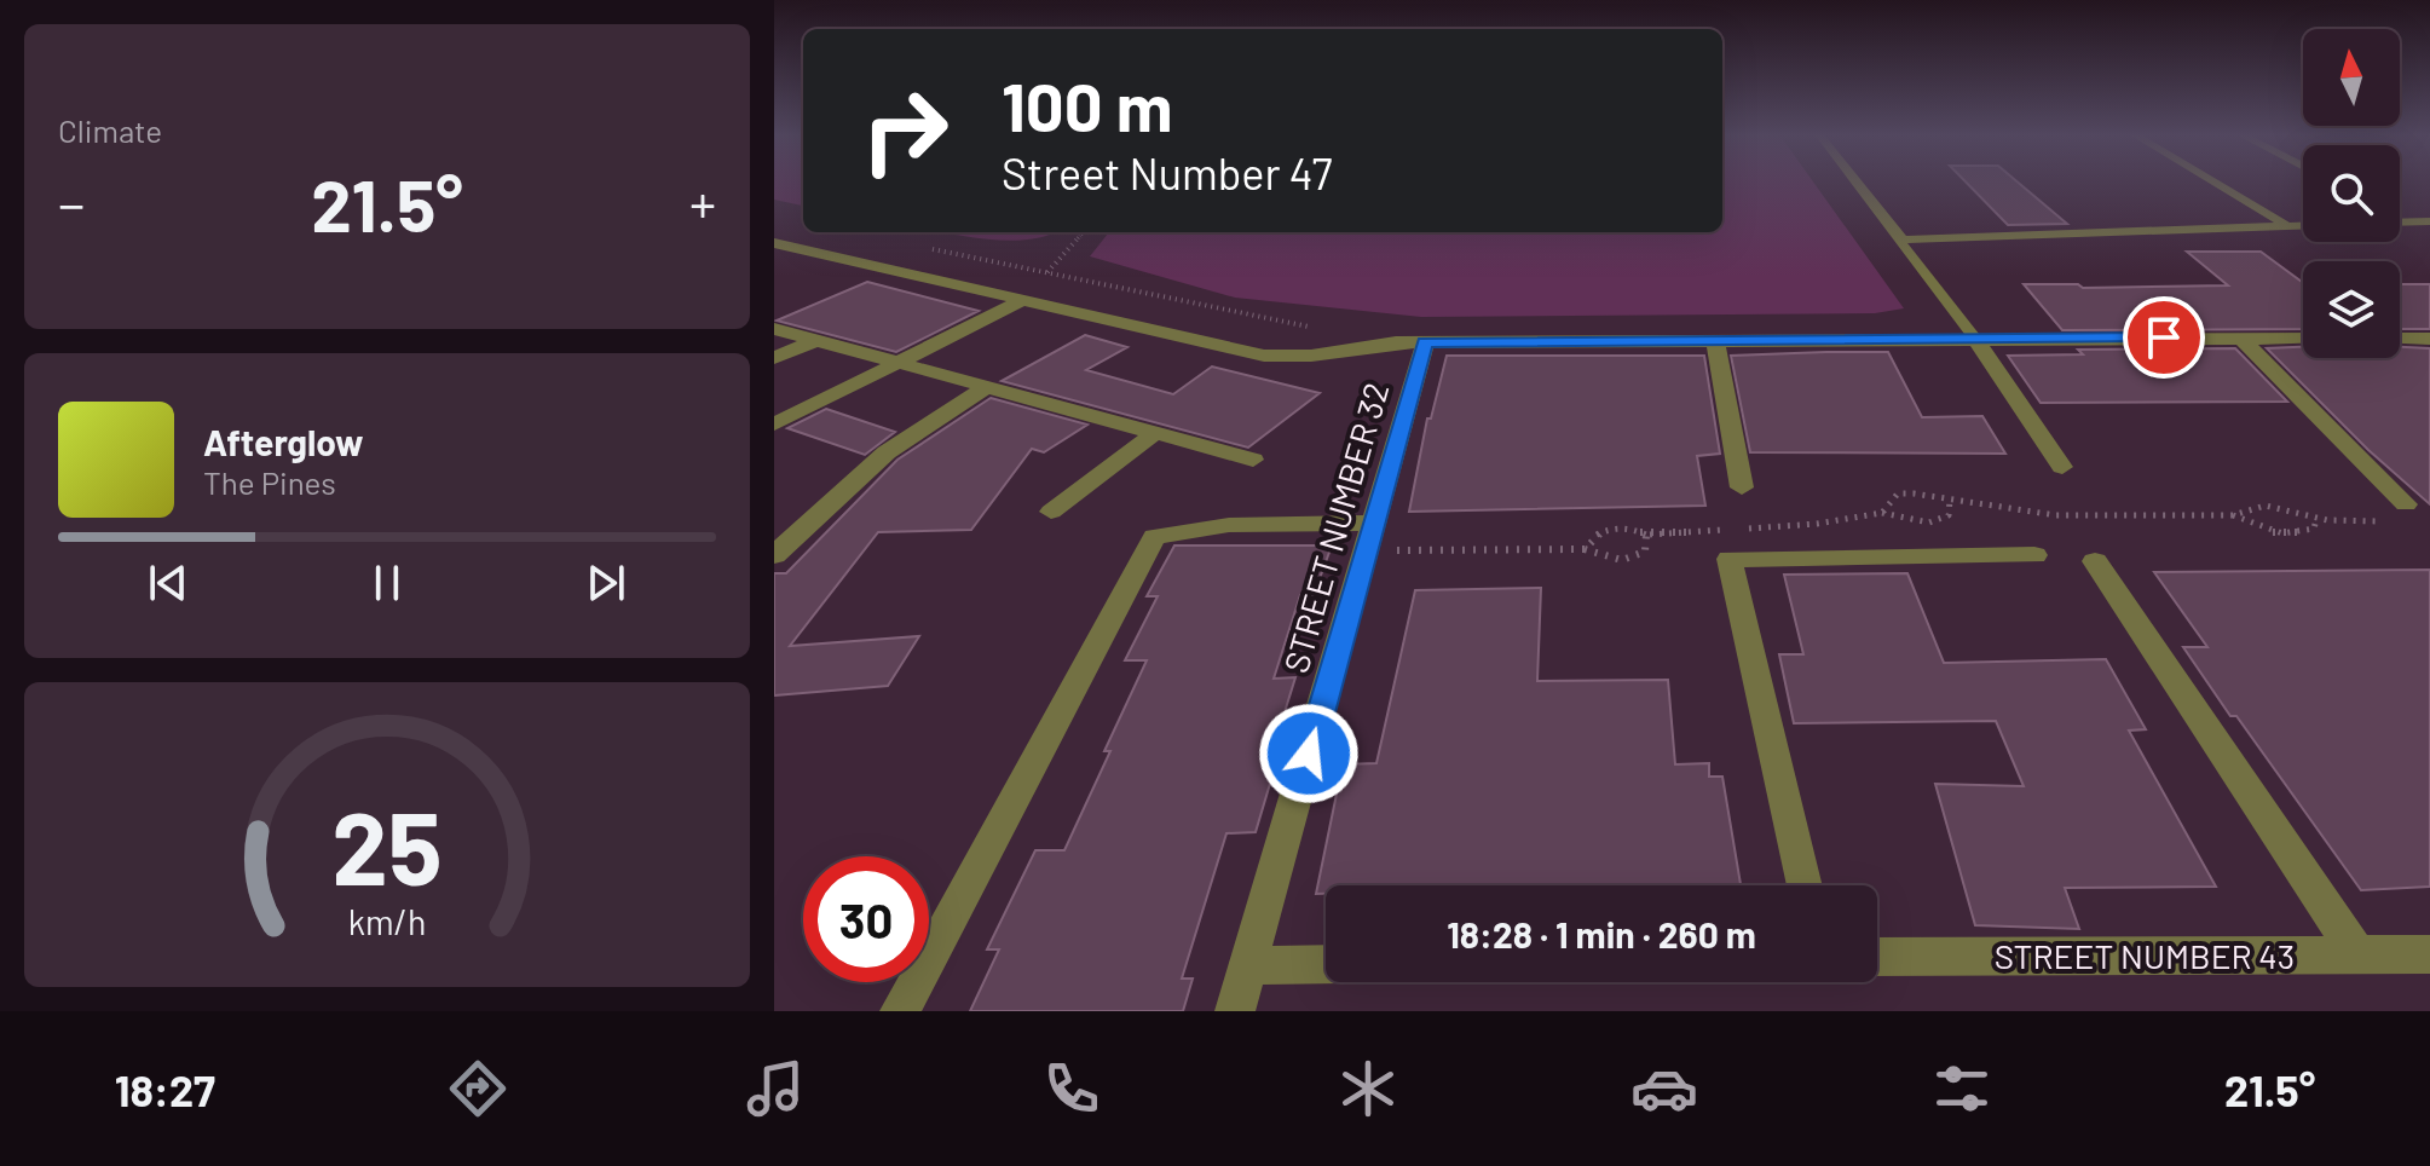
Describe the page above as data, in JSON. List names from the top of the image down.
{
  "streets": {
    "street": ["STREET NUMBER 32", "STREET NUMBER 43"]
  },
  "north": "top",
  "page": {
    "tile": "Climate",
    "turn": ["100 m", "Street Number 47"],
    "heat": ["−", "21.5°", "+"],
    "song": ["Afterglow", "The Pines"],
    "limit": "30",
    "trip": "18:28 · 1 min · 260 m",
    "tabs": ["18:27", "21.5°"],
    "gauge": ["25", "km/h"]
  }
}
